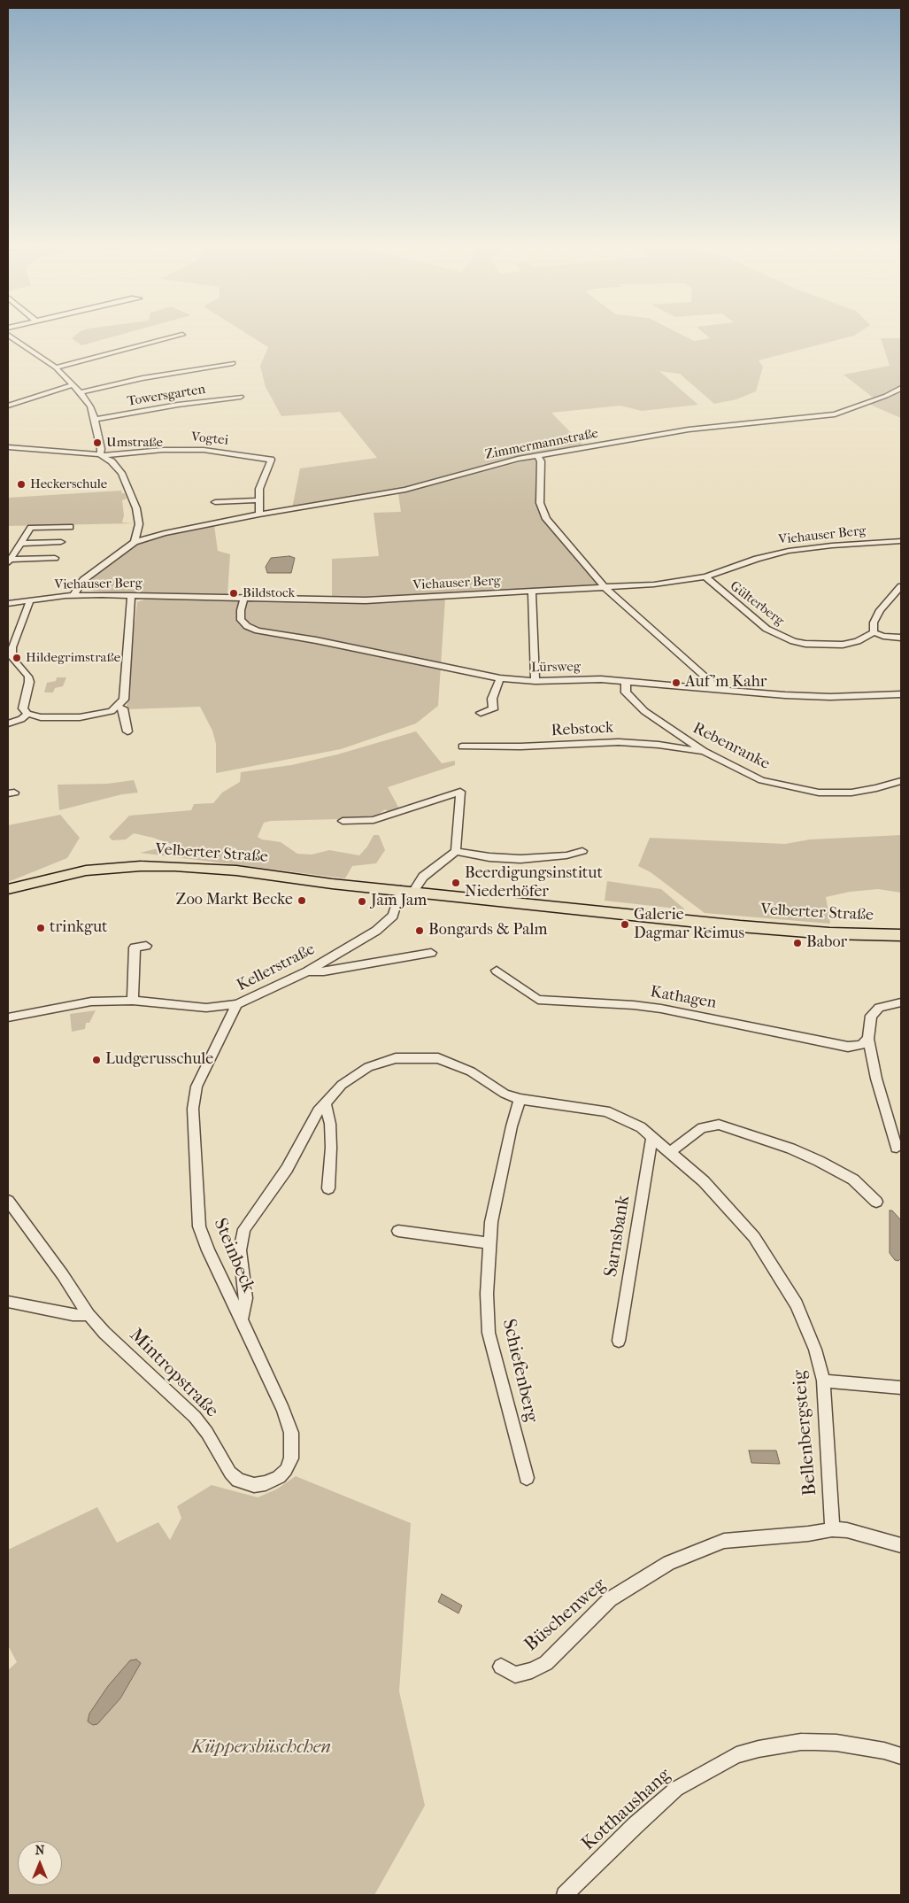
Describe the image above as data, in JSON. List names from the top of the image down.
{
  "streets": {
    "main road": ["Velberter Straße"],
    "street": [
      "Towersgarten",
      "Vogtei",
      "Zimmermannstraße",
      "Viehauser Berg",
      "Gülterberg",
      "Lürsweg",
      "Rebstock",
      "Rebenranke",
      "Kellerstraße",
      "Kathagen",
      "Sarnsbank",
      "Steinbeck",
      "Schiefenberg",
      "Mintropstraße",
      "Bellenbergsteig",
      "Büschenweg",
      "Kotthaushang"
    ]
  },
  "crossings": [
    ["Vogtei", "Zimmermannstraße"],
    ["Viehauser Berg", "Gülterberg"],
    ["Viehauser Berg", "Lürsweg"],
    ["Lürsweg", "Rebenranke"],
    ["Rebstock", "Rebenranke"],
    ["Velberter Straße", "Kellerstraße"],
    ["Kellerstraße", "Steinbeck"],
    ["Sarnsbank", "Bellenbergsteig"],
    ["Steinbeck", "Mintropstraße"],
    ["Steinbeck", "Bellenbergsteig"],
    ["Schiefenberg", "Bellenbergsteig"],
    ["Bellenbergsteig", "Büschenweg"]
  ],
  "parks": ["Küppersbüschchen"],
  "places": [
    "Umstraße",
    "Heckerschule",
    "Bildstock",
    "Hildegrimstraße",
    "Auf'm Kahr",
    "Beerdigungsinstitut Niederhöfer",
    "Zoo Markt Becke",
    "Jam Jam",
    "Galerie Dagmar Reimus",
    "trinkgut",
    "Bongards & Palm",
    "Babor",
    "Ludgerusschule"
  ],
  "north": "top"
}
